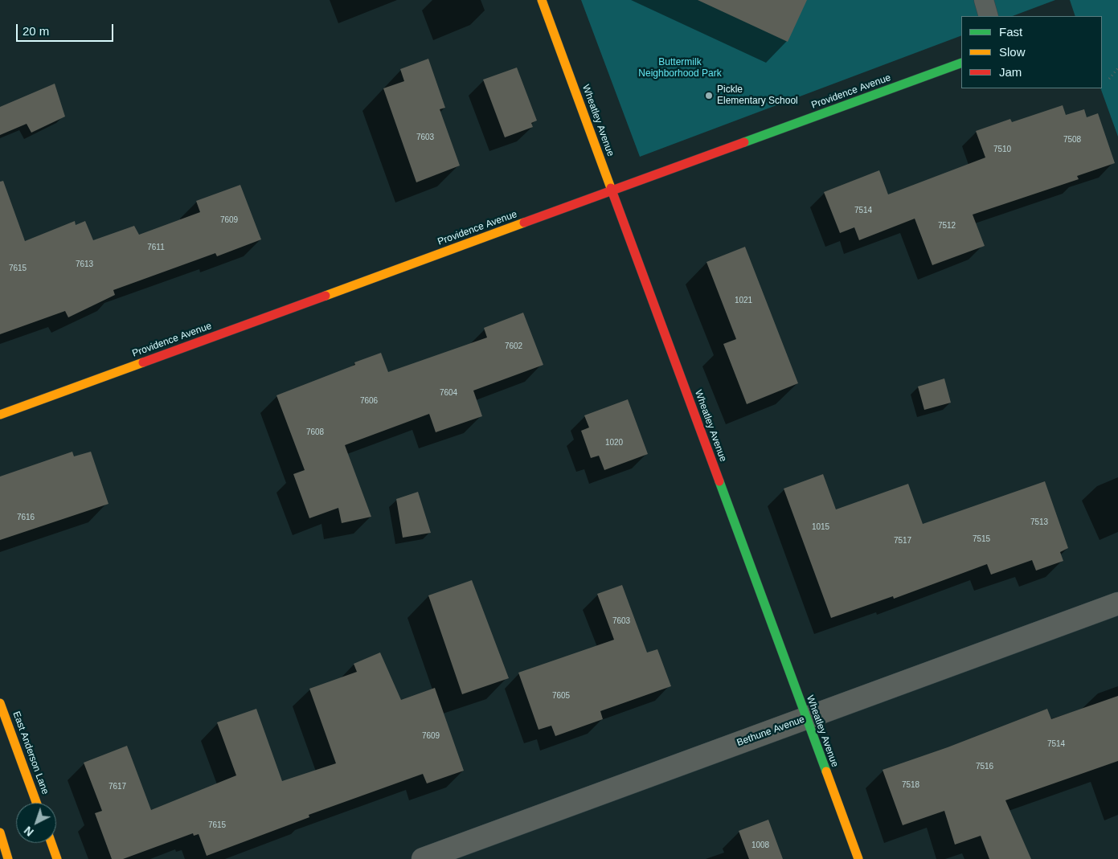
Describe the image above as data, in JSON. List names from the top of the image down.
{
  "streets": {
    "main road": ["Providence Avenue", "Wheatley Avenue", "East Anderson Lane"],
    "street": ["Bethune Avenue"]
  },
  "crossings": [
    ["Providence Avenue", "Wheatley Avenue"],
    ["Wheatley Avenue", "Bethune Avenue"]
  ],
  "parks": ["Buttermilk Neighborhood Park"],
  "places": ["Pickle Elementary School"],
  "house_numbers": [
    "7603",
    "7508",
    "7510",
    "7514",
    "7609",
    "7512",
    "7611",
    "7613",
    "7615",
    "1021",
    "7602",
    "7604",
    "7606",
    "7608",
    "1020",
    "7616",
    "7513",
    "1015",
    "7515",
    "7517",
    "7603",
    "7605",
    "7609",
    "7514",
    "7516",
    "7518",
    "7617",
    "7615",
    "1008"
  ],
  "legend": ["Fast", "Slow", "Jam"],
  "scale_bar": "20 m",
  "north": "bottom left"
}
